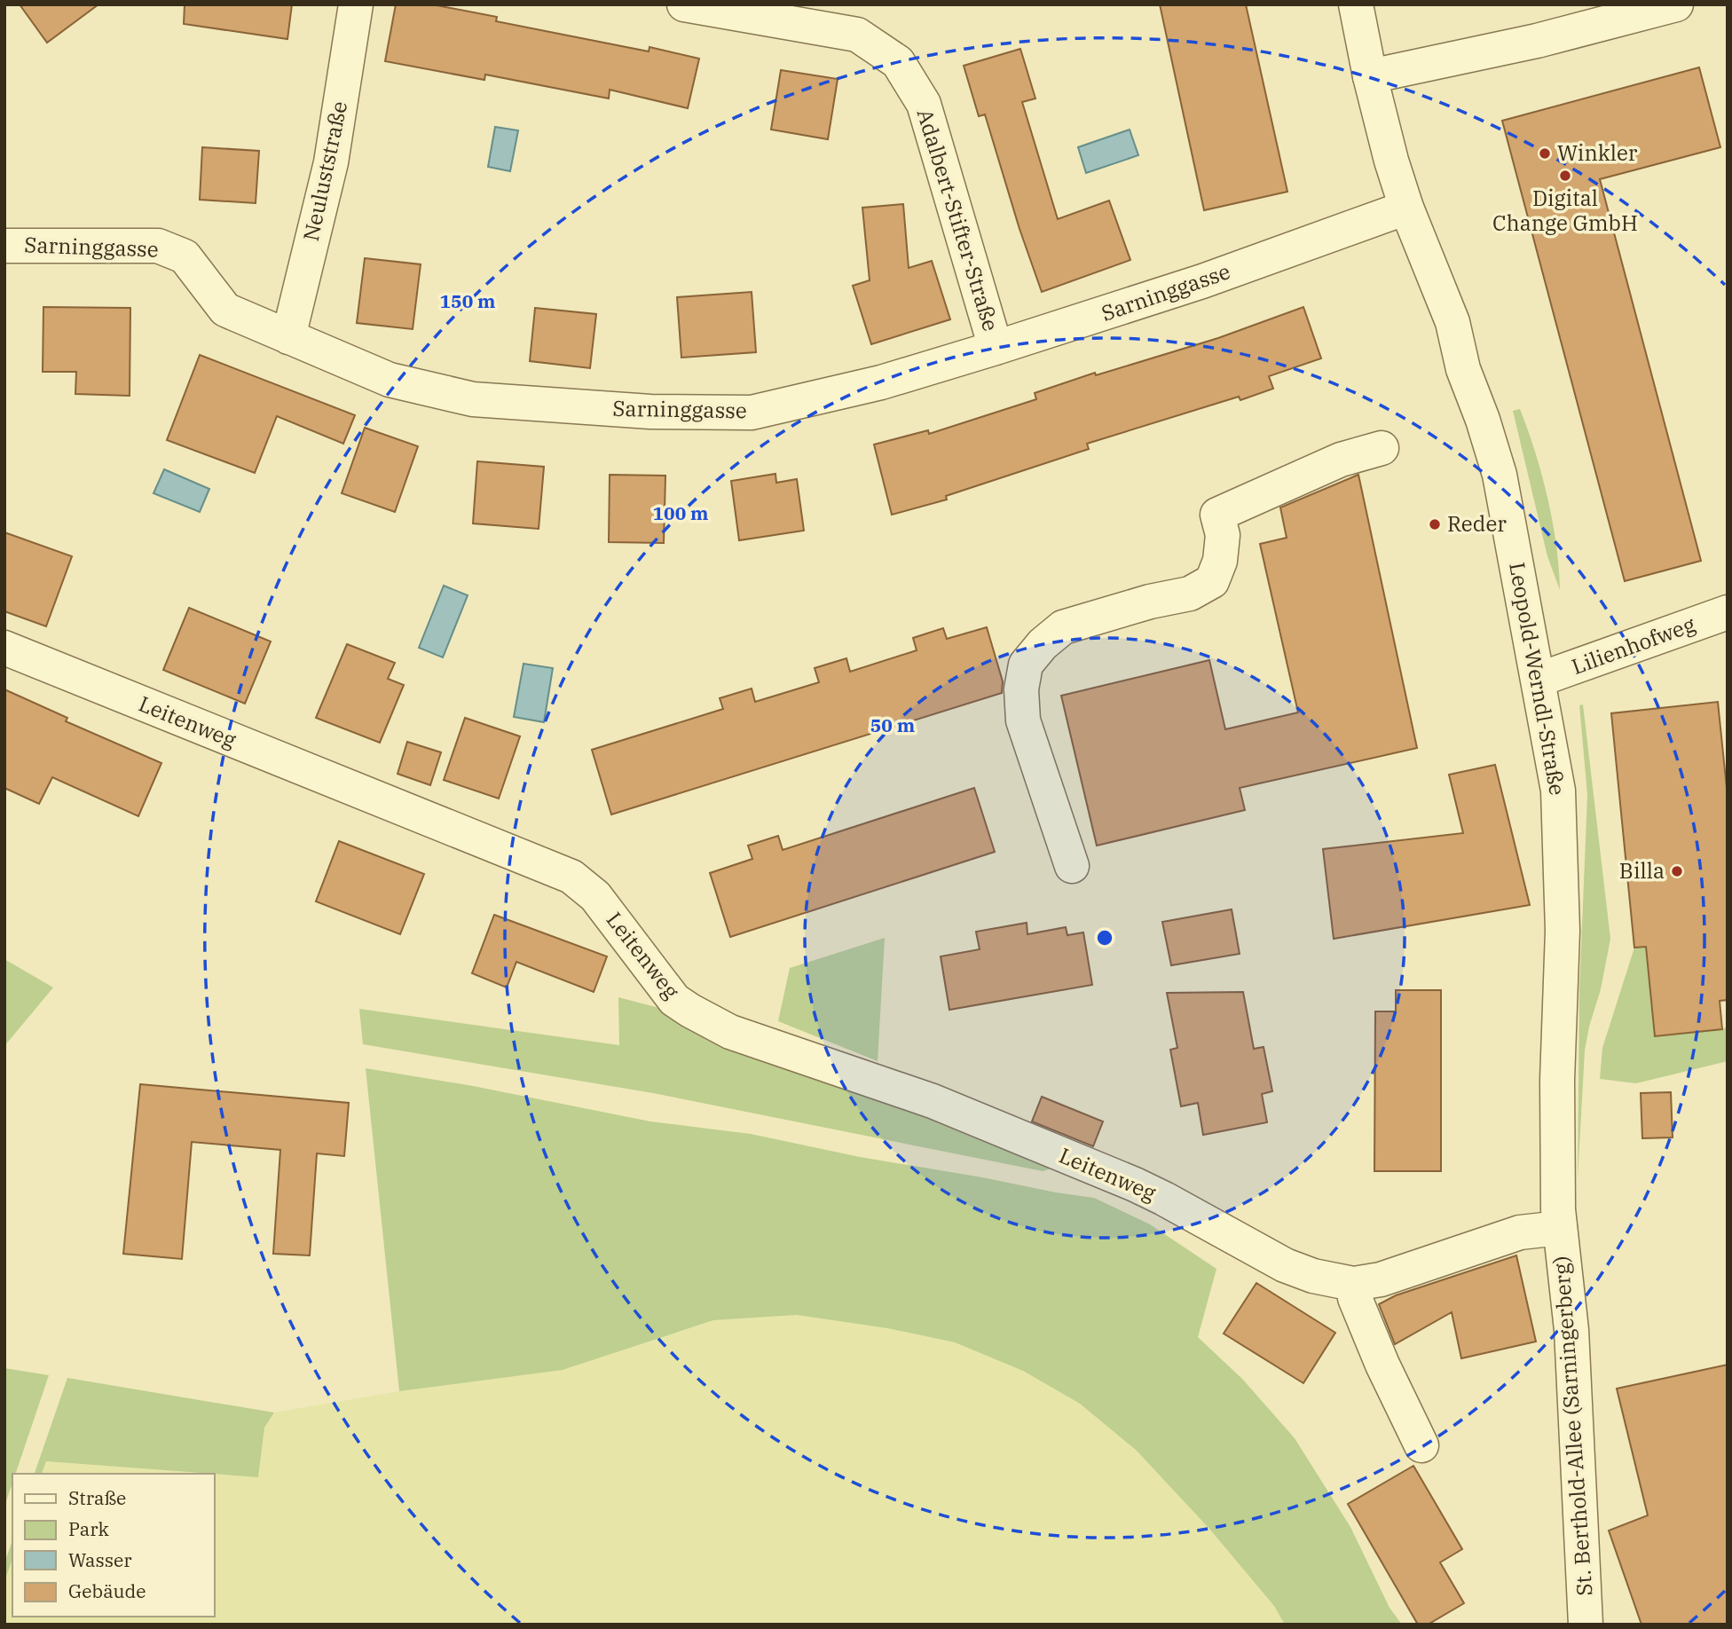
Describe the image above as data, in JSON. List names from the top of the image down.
{
  "streets": {
    "street": [
      "Neuluststraße",
      "Adalbert-Stifter-Straße",
      "Sarninggasse",
      "Lilienhofweg",
      "Leopold-Werndl-Straße",
      "Leitenweg",
      "St. Berthold-Allee (Sarningerberg)"
    ]
  },
  "crossings": [
    ["Neuluststraße", "Sarninggasse"],
    ["Adalbert-Stifter-Straße", "Sarninggasse"],
    ["Sarninggasse", "Leopold-Werndl-Straße"],
    ["Lilienhofweg", "Leopold-Werndl-Straße"],
    ["Leopold-Werndl-Straße", "Leitenweg"],
    ["Leopold-Werndl-Straße", "St. Berthold-Allee (Sarningerberg)"],
    ["Leitenweg", "St. Berthold-Allee (Sarningerberg)"]
  ],
  "places": [
    "Winkler",
    "Digital Change GmbH",
    "Reder",
    "Billa"
  ],
  "legend": [
    "Straße",
    "Park",
    "Wasser",
    "Gebäude"
  ],
  "rings": ["150 m", "100 m", "50 m"]
}
